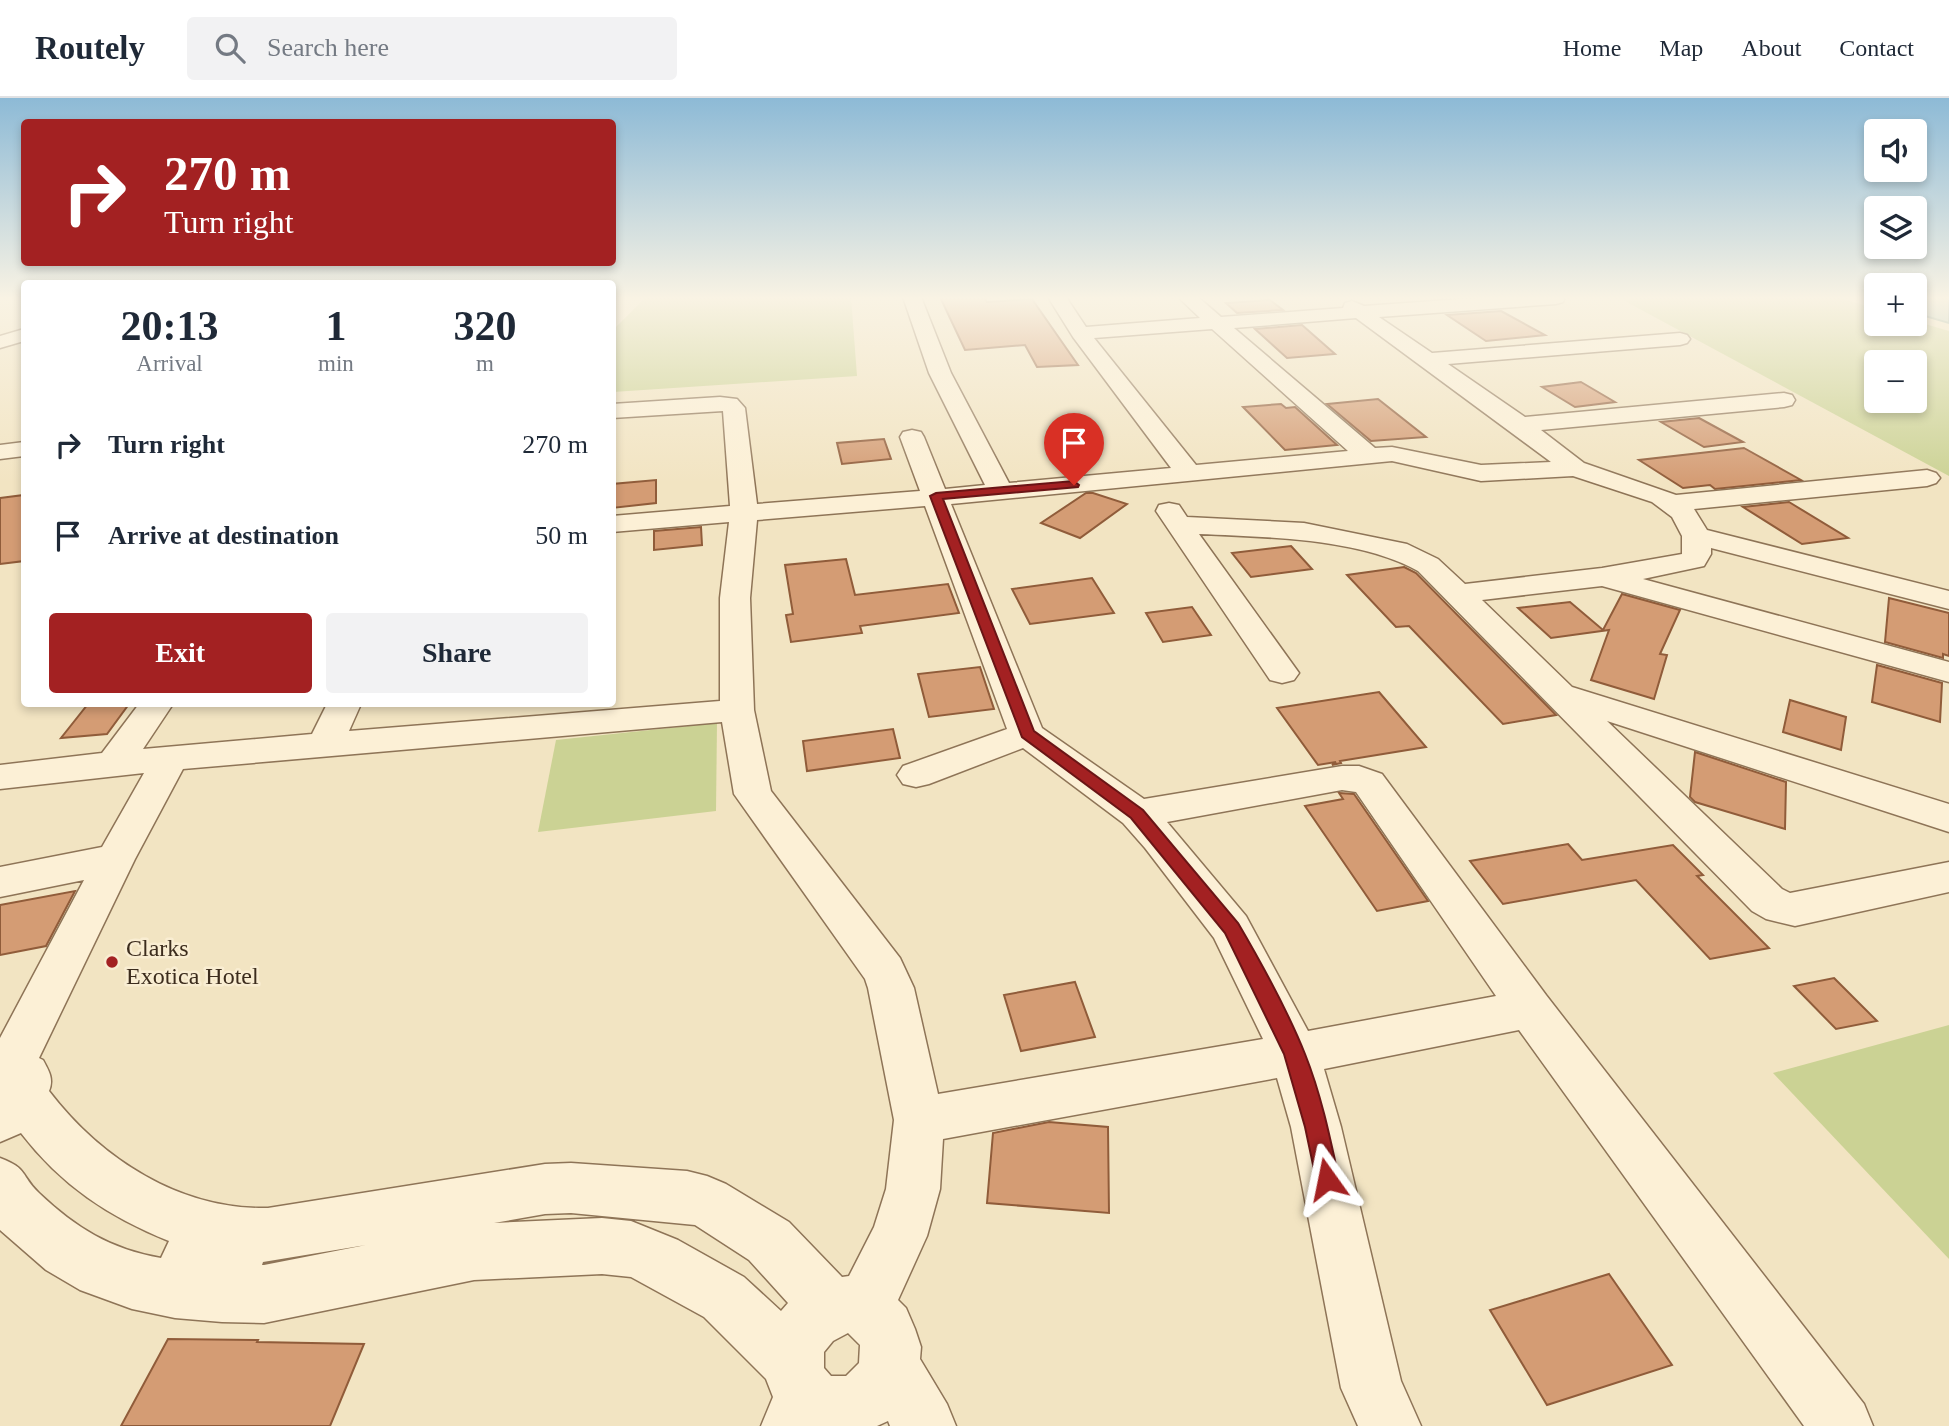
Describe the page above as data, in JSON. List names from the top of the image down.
{
  "places": ["Clarks Exotica Hotel"],
  "page": {
    "header": "Routely",
    "search": "Search here",
    "nav": [
      "Home",
      "Map",
      "About",
      "Contact"
    ],
    "map_buttons": ["+", "−"],
    "turn": ["270 m", "Turn right"],
    "eta": [
      "20:13",
      "Arrival",
      "1",
      "min",
      "320",
      "m"
    ],
    "list": [
      {
        "name": "Turn right",
        "value": "270 m"
      },
      {
        "name": "Arrive at destination",
        "value": "50 m"
      }
    ],
    "buttons": ["Exit", "Share"]
  }
}
